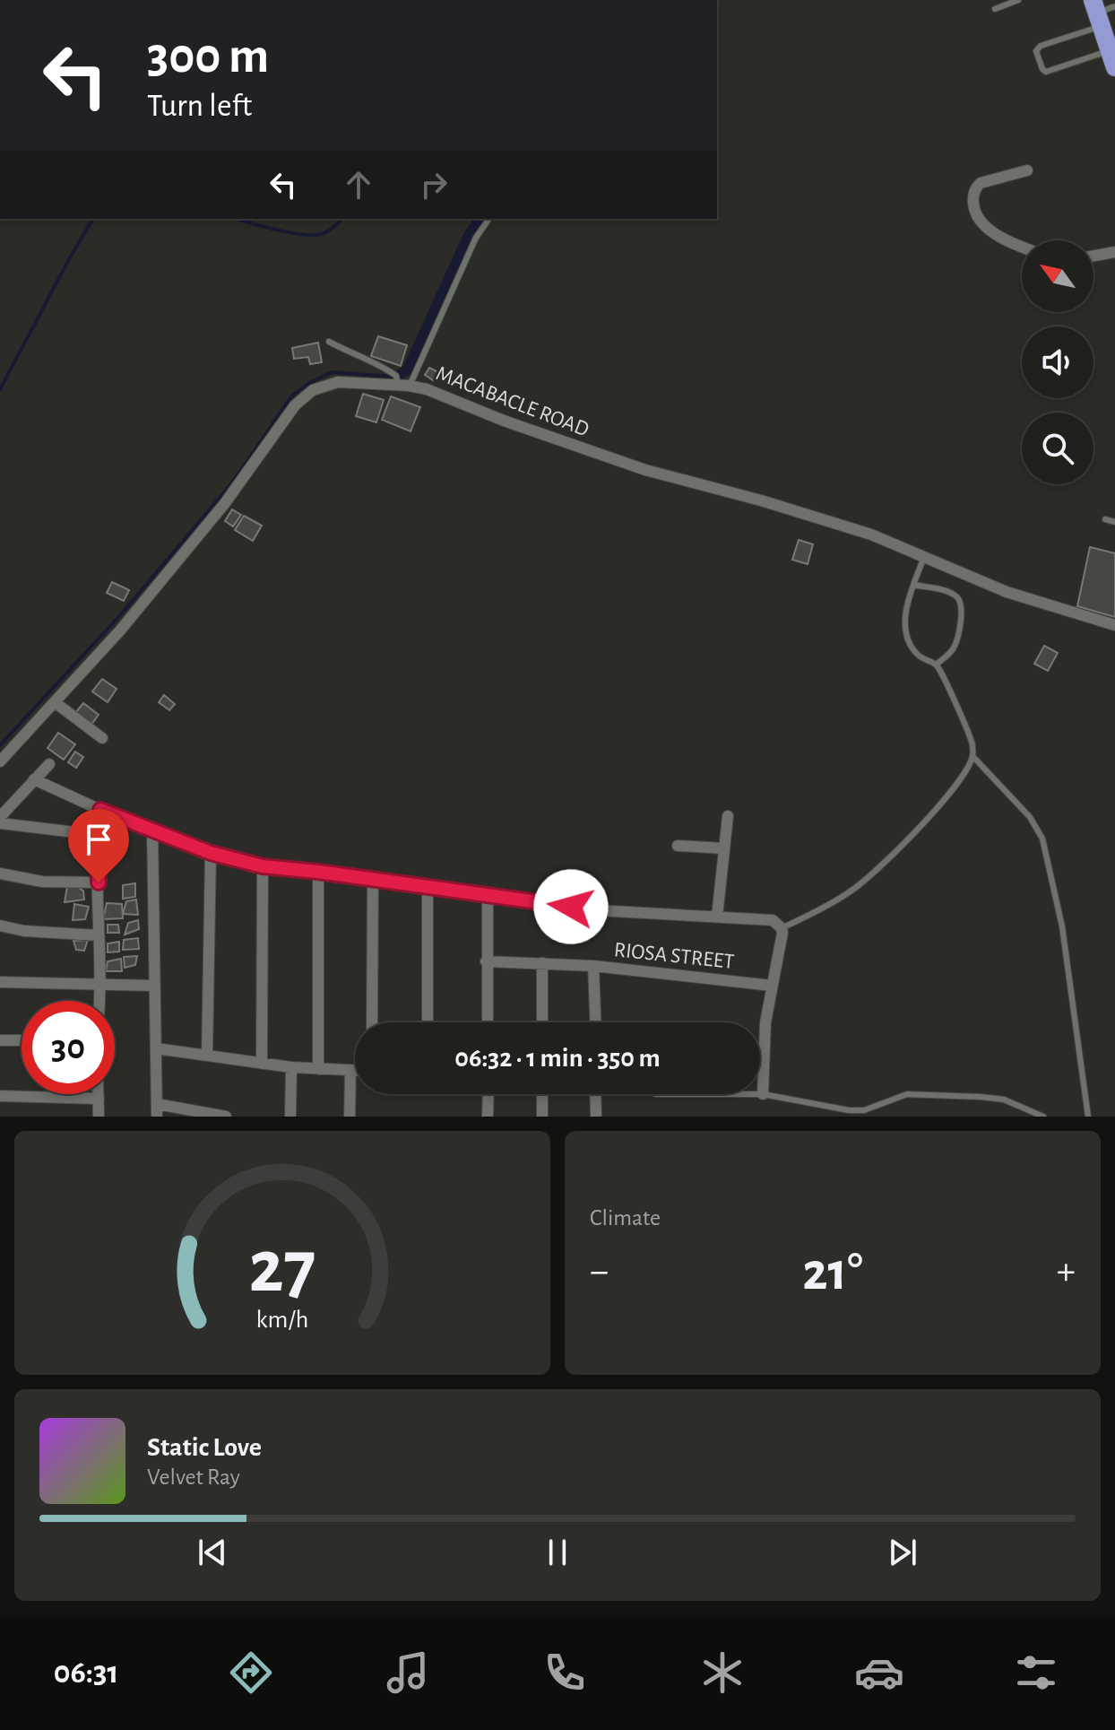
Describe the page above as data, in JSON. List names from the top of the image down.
{
  "streets": {
    "street": ["MACABACLE ROAD", "RIOSA STREET"]
  },
  "north": "top left",
  "page": {
    "turn": ["300 m", "Turn left"],
    "limit": "30",
    "trip": "06:32 · 1 min · 350 m",
    "tile": "Climate",
    "heat": ["−", "21°", "+"],
    "song": ["Static Love", "Velvet Ray"],
    "tabs": "06:31",
    "gauge": ["27", "km/h"]
  }
}
